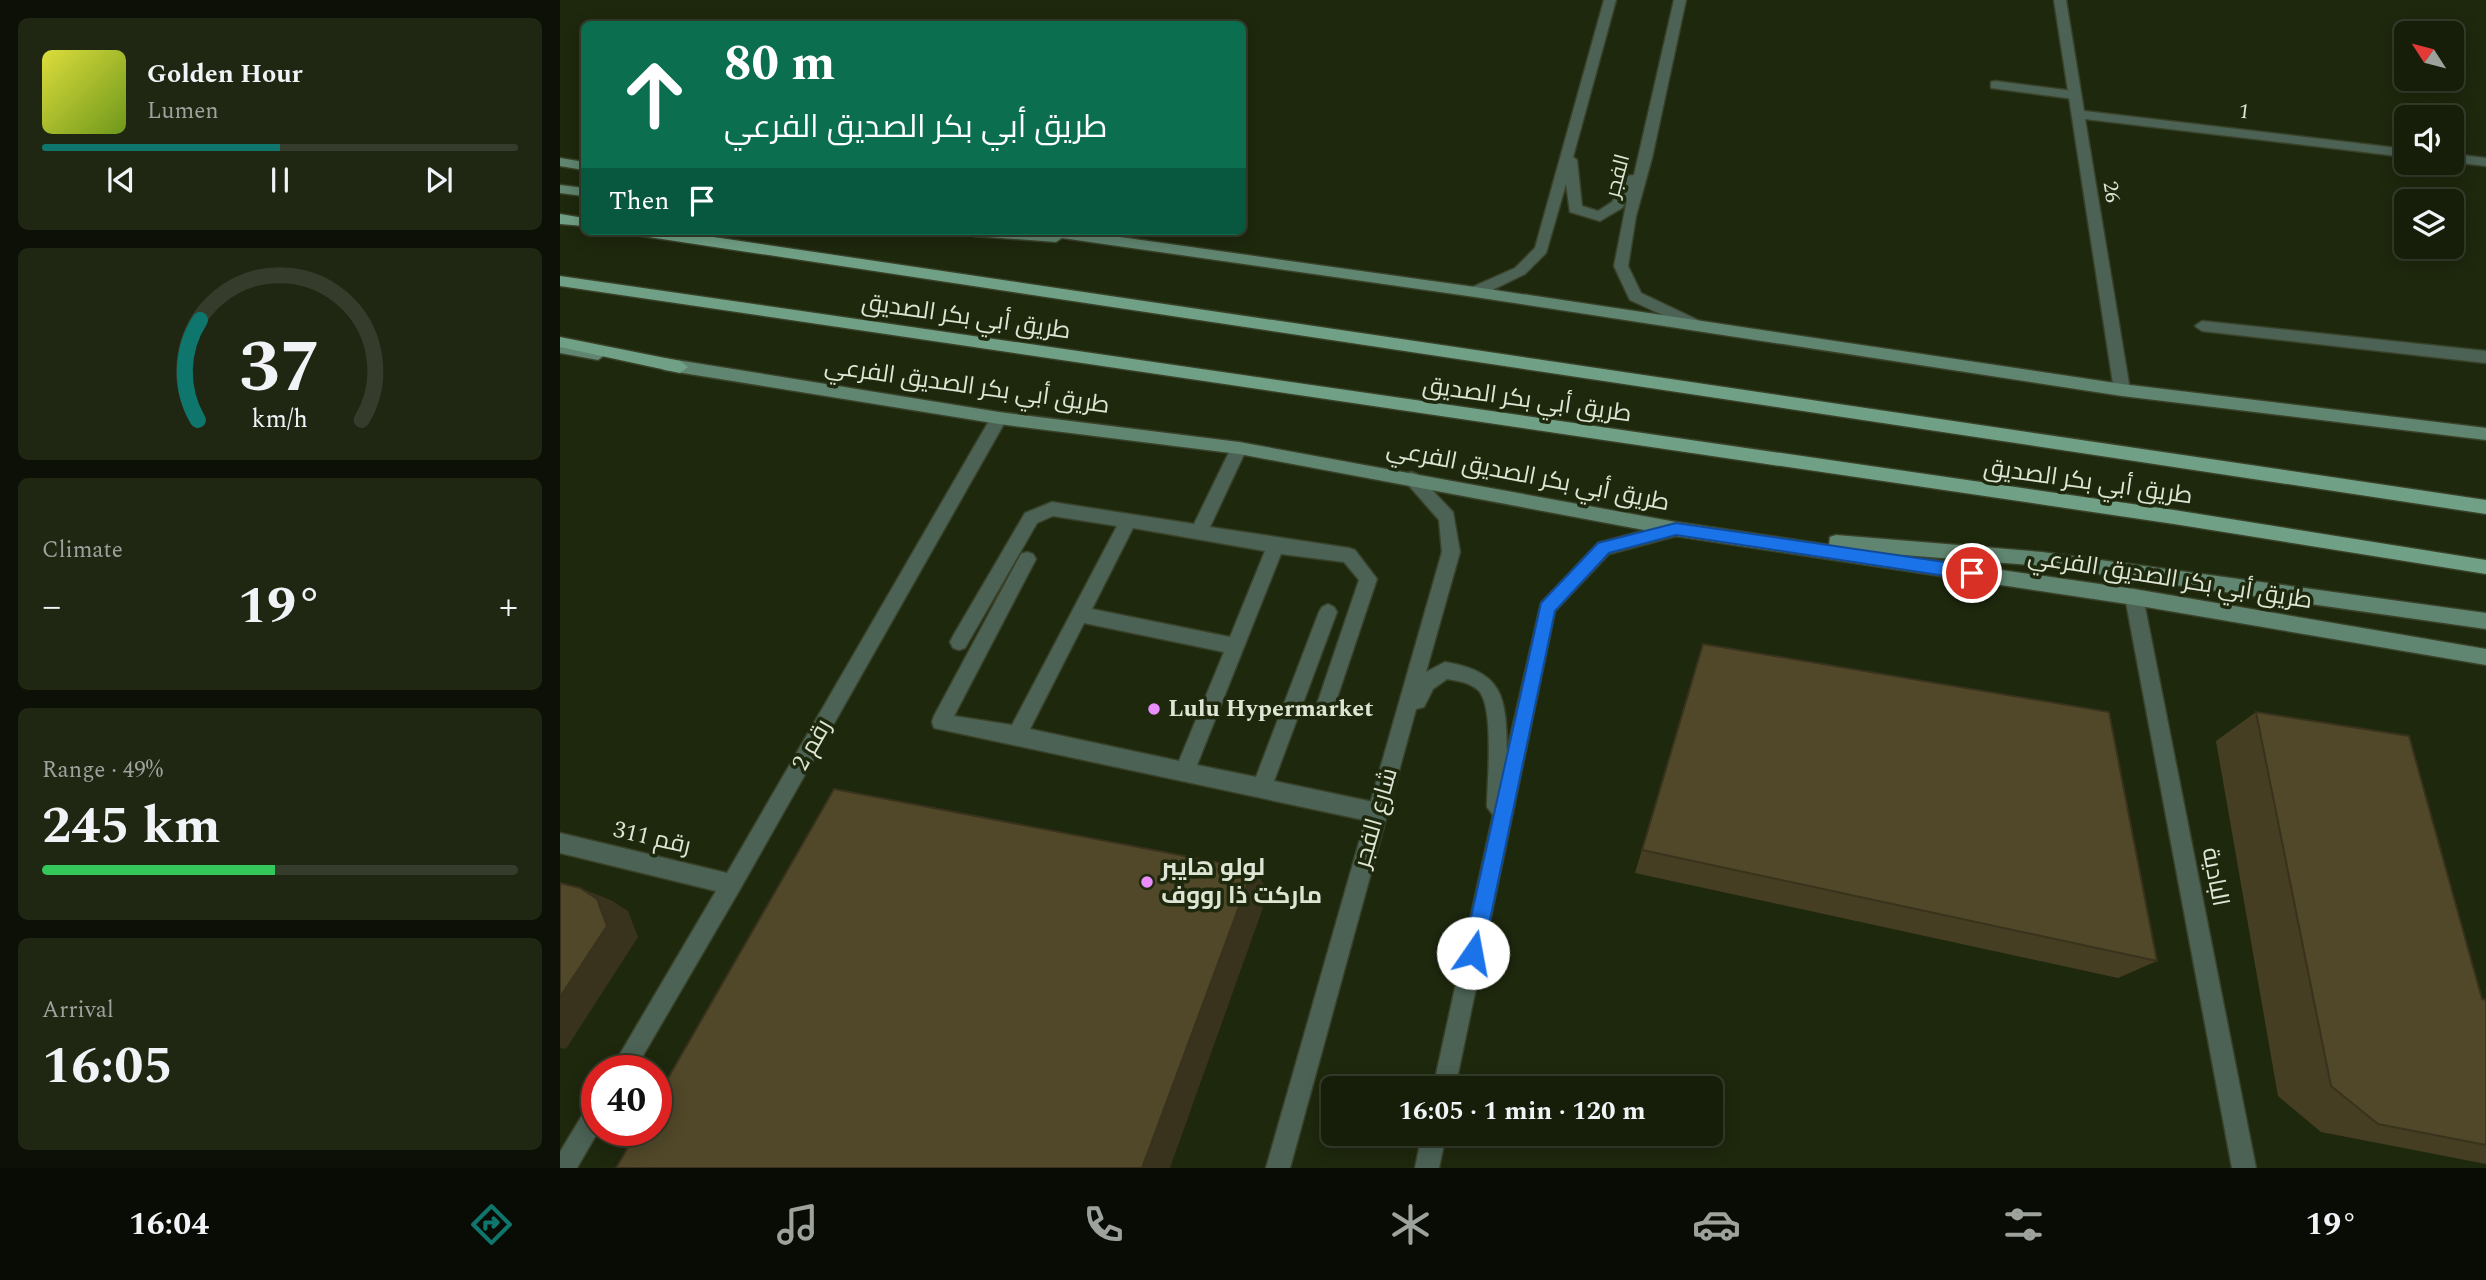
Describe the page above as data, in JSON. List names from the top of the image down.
{
  "streets": {
    "main road": ["طريق أبي بكر الصديق", "طريق أبي بكر الصديق الفرعي"],
    "street": [
      "1",
      "الفجر",
      "26",
      "رقم 2",
      "شارع الفجر",
      "رقم 311",
      "البادية"
    ]
  },
  "crossings": [
    ["1", "26"],
    ["طريق أبي بكر الصديق الفرعي", "رقم 2"],
    ["طريق أبي بكر الصديق الفرعي", "شارع الفجر"],
    ["طريق أبي بكر الصديق الفرعي", "البادية"],
    ["رقم 2", "رقم 311"]
  ],
  "places": ["Lulu Hypermarket", "لولو هايبر ماركت ذا رووف"],
  "north": "top left",
  "page": {
    "turn": ["80 m", "طريق أبي بكر الصديق الفرعي"],
    "song": ["Golden Hour", "Lumen"],
    "then": "Then",
    "tile": [
      "Climate",
      ["Range · 49%", "245 km"],
      ["Arrival", "16:05"]
    ],
    "heat": ["−", "19°", "+"],
    "limit": "40",
    "trip": "16:05 · 1 min · 120 m",
    "tabs": ["16:04", "19°"],
    "gauge": ["37", "km/h"]
  }
}
